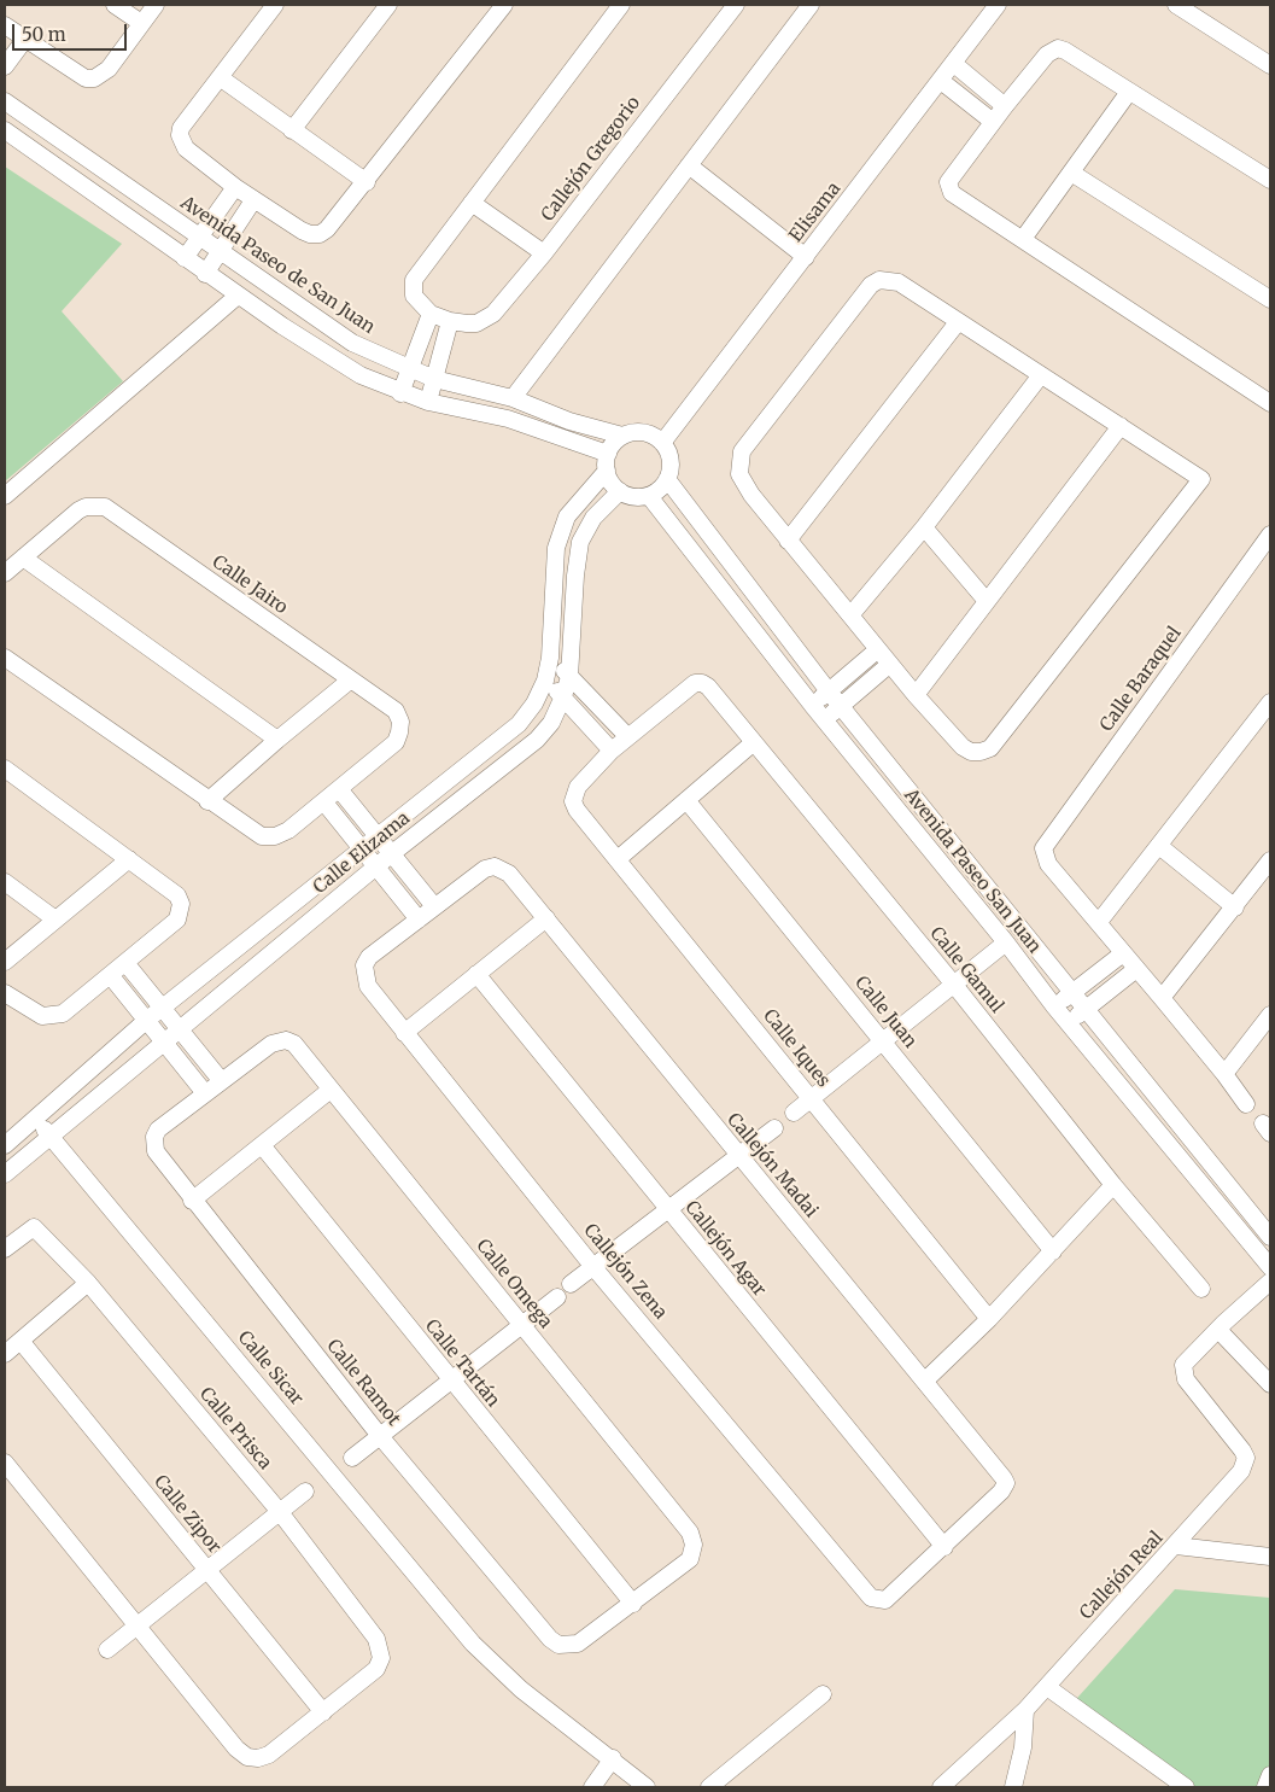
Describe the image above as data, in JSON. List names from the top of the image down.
{
  "streets": {
    "street": [
      "Callejón Gregorio",
      "Elisama",
      "Avenida Paseo de San Juan",
      "Calle Jairo",
      "Calle Baraquel",
      "Calle Elizama",
      "Avenida Paseo San Juan",
      "Calle Gamul",
      "Calle Juan",
      "Calle Iques",
      "Callejón Madai",
      "Callejón Agar",
      "Callejón Zena",
      "Calle Omega",
      "Calle Tartán",
      "Calle Sicar",
      "Calle Ramot",
      "Calle Prisca",
      "Calle Zipor",
      "Callejón Real"
    ]
  },
  "crossings": [
    ["Elisama", "Avenida Paseo de San Juan"],
    ["Elisama", "Calle Elizama"],
    ["Elisama", "Avenida Paseo San Juan"],
    ["Avenida Paseo de San Juan", "Calle Elizama"],
    ["Avenida Paseo de San Juan", "Avenida Paseo San Juan"],
    ["Calle Elizama", "Avenida Paseo San Juan"],
    ["Calle Elizama", "Calle Sicar"],
    ["Callejón Madai", "Callejón Agar"],
    ["Callejón Madai", "Callejón Zena"],
    ["Callejón Agar", "Callejón Zena"],
    ["Calle Omega", "Calle Tartán"],
    ["Calle Omega", "Calle Ramot"],
    ["Calle Tartán", "Calle Ramot"],
    ["Calle Prisca", "Calle Zipor"]
  ],
  "scale_bar": "50 m"
}
